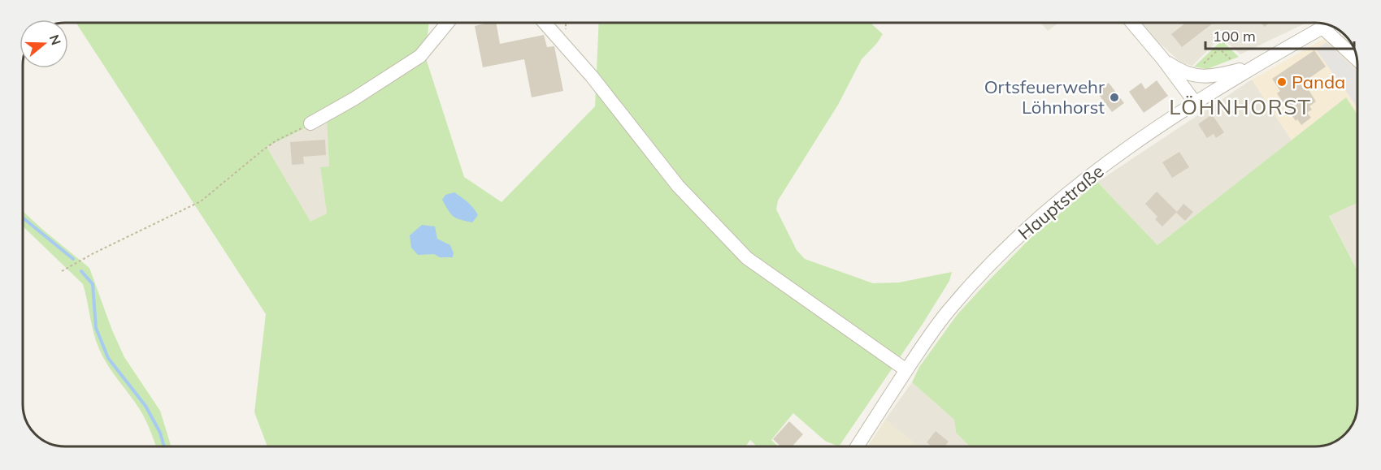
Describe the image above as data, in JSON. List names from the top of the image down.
{
  "streets": {
    "street": ["Hauptstraße"]
  },
  "districts": ["LÖHNHORST"],
  "places": ["Panda", "Ortsfeuerwehr Löhnhorst"],
  "scale_bar": "100 m",
  "north": "right"
}
